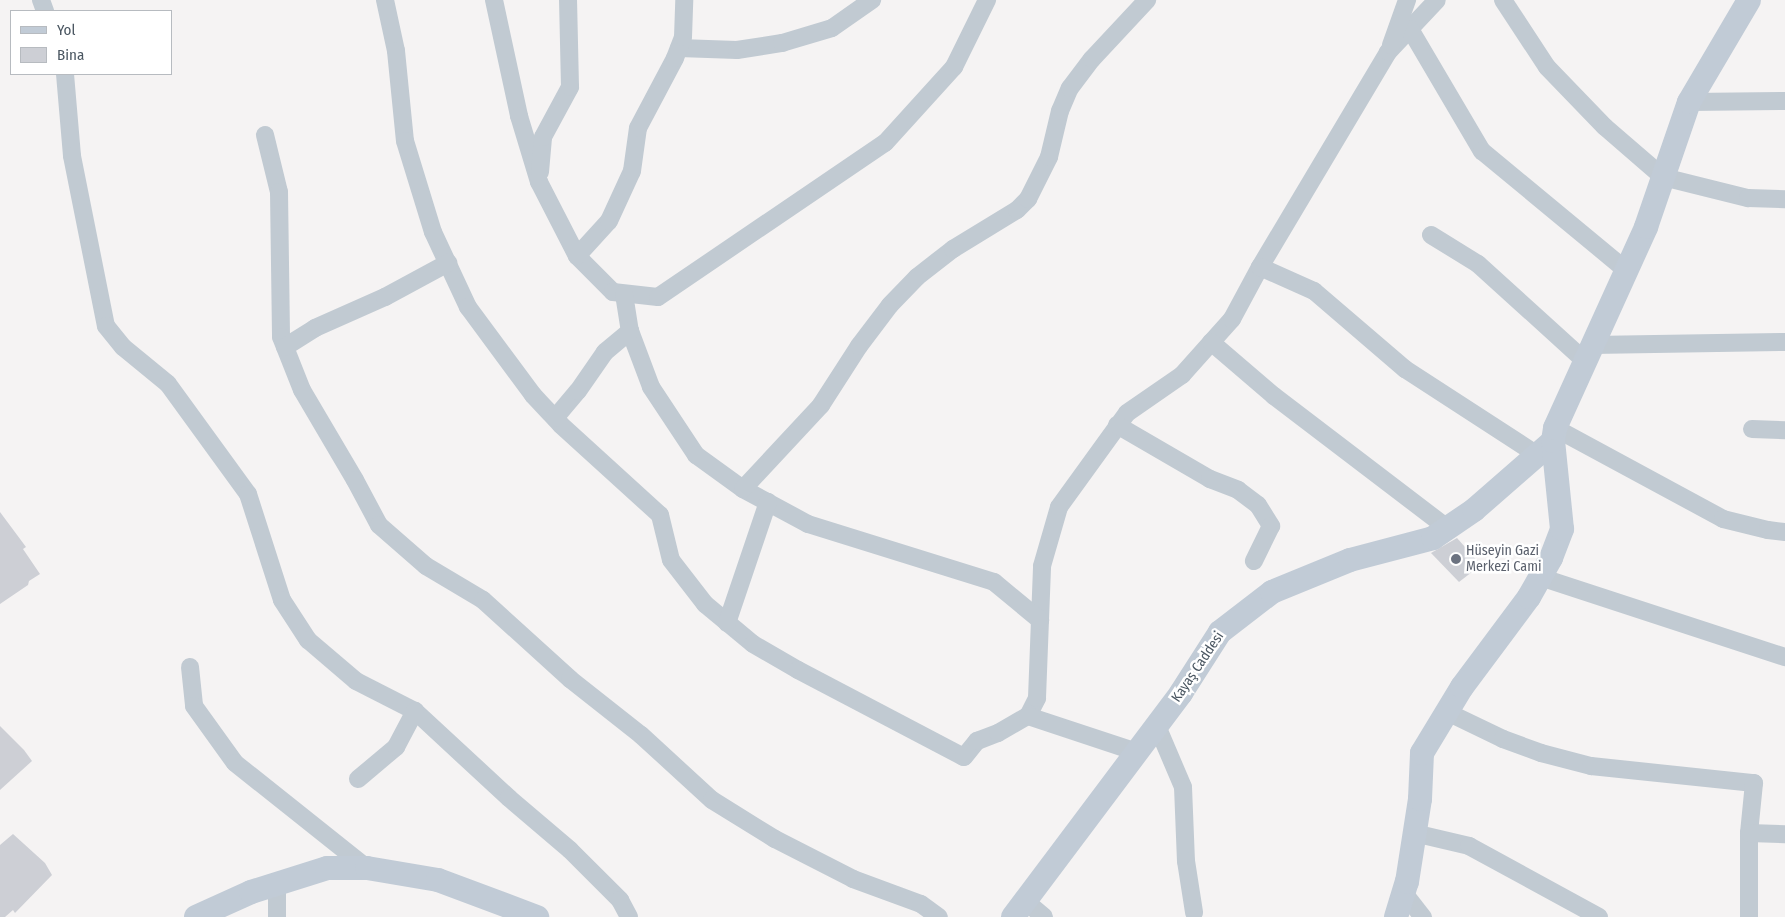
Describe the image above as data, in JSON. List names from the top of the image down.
{
  "streets": {
    "street": ["Kayaş Caddesi"]
  },
  "places": ["Hüseyin Gazi Merkezi Cami"],
  "legend": ["Yol", "Bina"]
}
